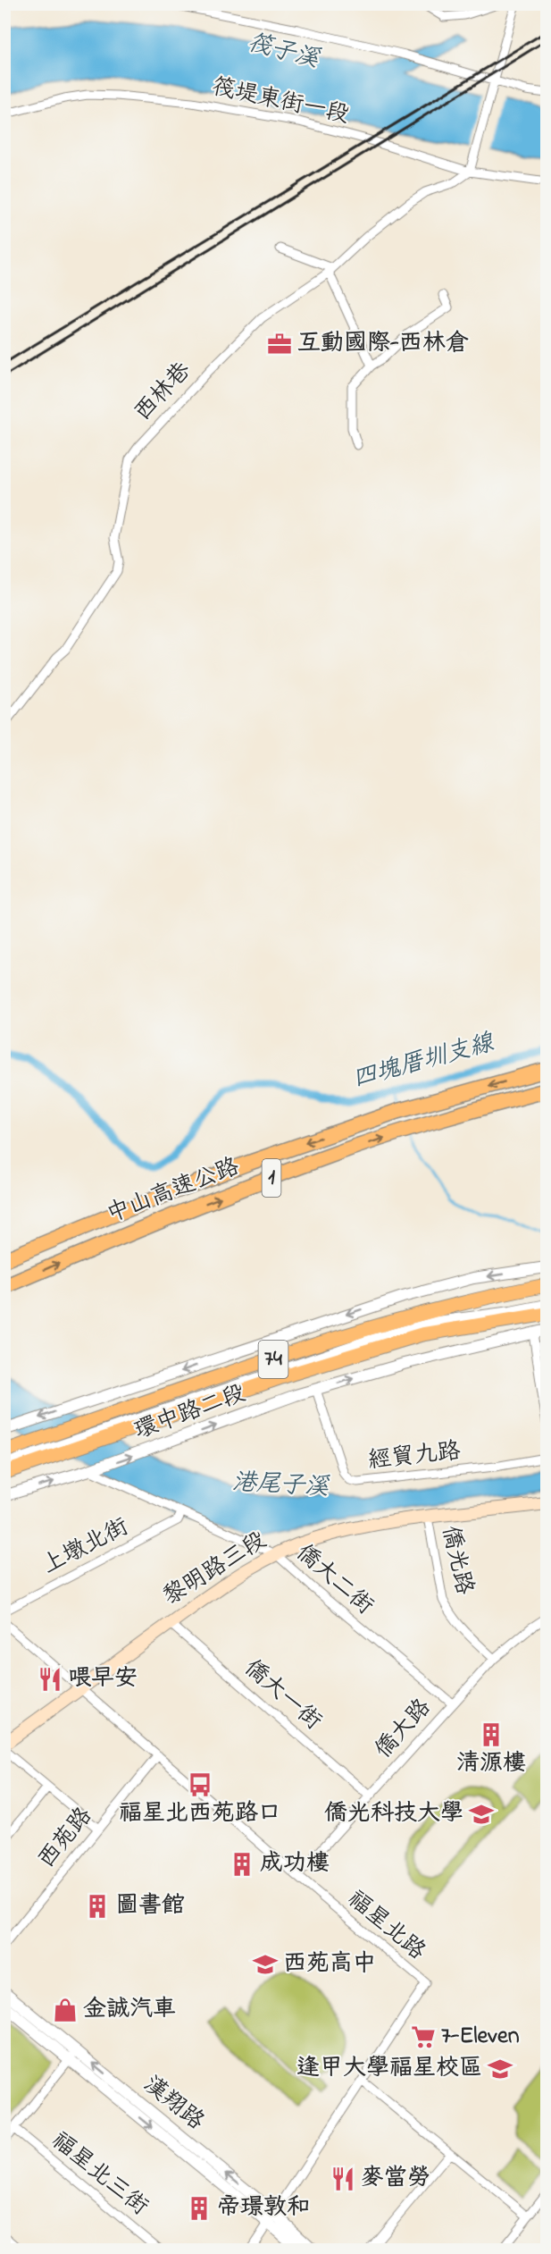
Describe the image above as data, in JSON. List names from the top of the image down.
{
  "streets": {
    "highway": ["1", "中山高速公路", "74"],
    "main road": ["黎明路三段"],
    "street": [
      "筏堤東街一段",
      "西林巷",
      "環中路二段",
      "經貿九路",
      "上墩北街",
      "僑光路",
      "僑大二街",
      "僑大一街",
      "僑大路",
      "西苑路",
      "福星北路",
      "漢翔路",
      "福星北三街"
    ]
  },
  "crossings": [
    ["筏堤東街一段", "西林巷"],
    ["環中路二段", "經貿九路"],
    ["環中路二段", "僑大二街"],
    ["上墩北街", "僑大二街"],
    ["僑光路", "黎明路三段"],
    ["僑光路", "僑大路"],
    ["黎明路三段", "僑大二街"],
    ["黎明路三段", "僑大一街"],
    ["黎明路三段", "福星北路"],
    ["僑大二街", "僑大路"],
    ["僑大一街", "僑大路"],
    ["僑大路", "福星北路"],
    ["西苑路", "福星北路"],
    ["福星北路", "漢翔路"]
  ],
  "water": ["筏子溪", "四塊厝圳支線", "港尾子溪"],
  "places": {
    "office": ["互動國際-西林倉"],
    "restaurant": ["喂早安", "麥當勞"],
    "building": [
      "清源樓",
      "成功樓",
      "圖書館",
      "帝璟敦和"
    ],
    "bus stop": ["福星北西苑路口"],
    "school or university": ["僑光科技大學", "西苑高中", "逢甲大學福星校區"],
    "shop": ["金誠汽車"],
    "supermarket": ["7-Eleven"]
  }
}
